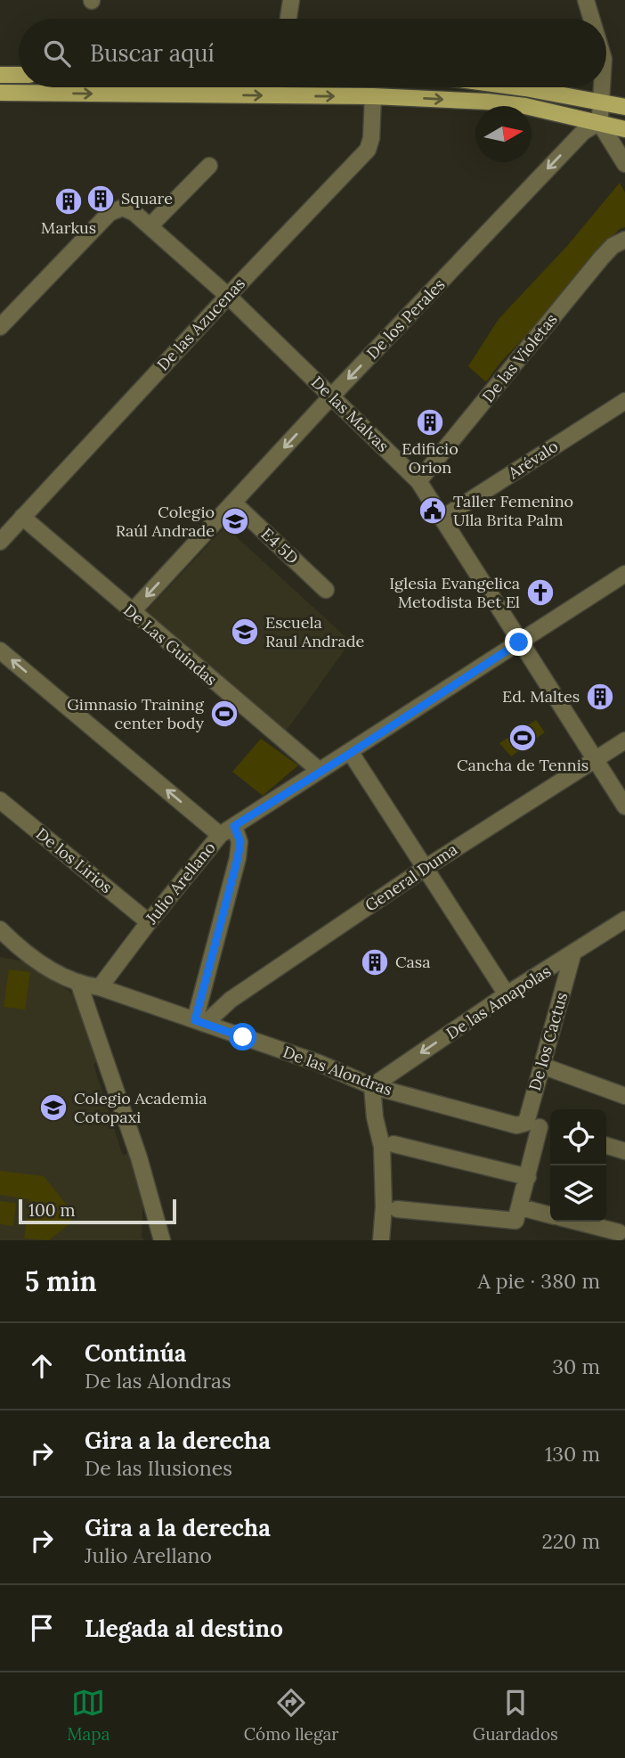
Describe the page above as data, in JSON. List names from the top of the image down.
{
  "streets": {
    "street": [
      "De los Perales",
      "De las Azucenas",
      "De las Violetas",
      "De las Malvas",
      "Arévalo",
      "E4 5D",
      "De Las Guindas",
      "De los Lirios",
      "General Duma",
      "Julio Arellano",
      "De las Amapolas",
      "De los Cactus",
      "De las Alondras"
    ]
  },
  "crossings": [
    ["De los Perales", "De las Malvas"],
    ["De los Perales", "E4 5D"],
    ["De los Perales", "De Las Guindas"],
    ["De las Azucenas", "De las Malvas"],
    ["De las Azucenas", "De Las Guindas"],
    ["De las Violetas", "De las Malvas"],
    ["De las Malvas", "Arévalo"],
    ["De las Malvas", "General Duma"],
    ["De las Malvas", "Julio Arellano"],
    ["De Las Guindas", "Julio Arellano"],
    ["De los Lirios", "Julio Arellano"],
    ["General Duma", "De las Alondras"],
    ["Julio Arellano", "De las Alondras"],
    ["De las Amapolas", "De los Cactus"],
    ["De las Amapolas", "De las Alondras"],
    ["De los Cactus", "De las Alondras"]
  ],
  "one_way": ["De los Perales", "De las Amapolas"],
  "places": {
    "building": [
      "Square",
      "Markus",
      "Edificio Orion",
      "Ed. Maltes",
      "Casa"
    ],
    "public building": ["Taller Femenino Ulla Brita Palm"],
    "school or university": ["Colegio Raúl Andrade", "Escuela Raul Andrade", "Colegio Academia Cotopaxi"],
    "church": ["Iglesia Evangelica Metodista Bet El"],
    "sports": ["Gimnasio Training center body", "Cancha de Tennis"]
  },
  "scale_bar": "100 m",
  "north": "right",
  "page": {
    "search": "Buscar aquí",
    "scale": "100 m",
    "heading": ["5 min", "A pie · 380 m"],
    "list": [
      ["Continúa", "De las Alondras", "30 m"],
      ["Gira a la derecha", "De las Ilusiones", "130 m"],
      ["Gira a la derecha", "Julio Arellano", "220 m"],
      "Llegada al destino"
    ],
    "nav": ["Mapa", "Cómo llegar", "Guardados"]
  }
}
